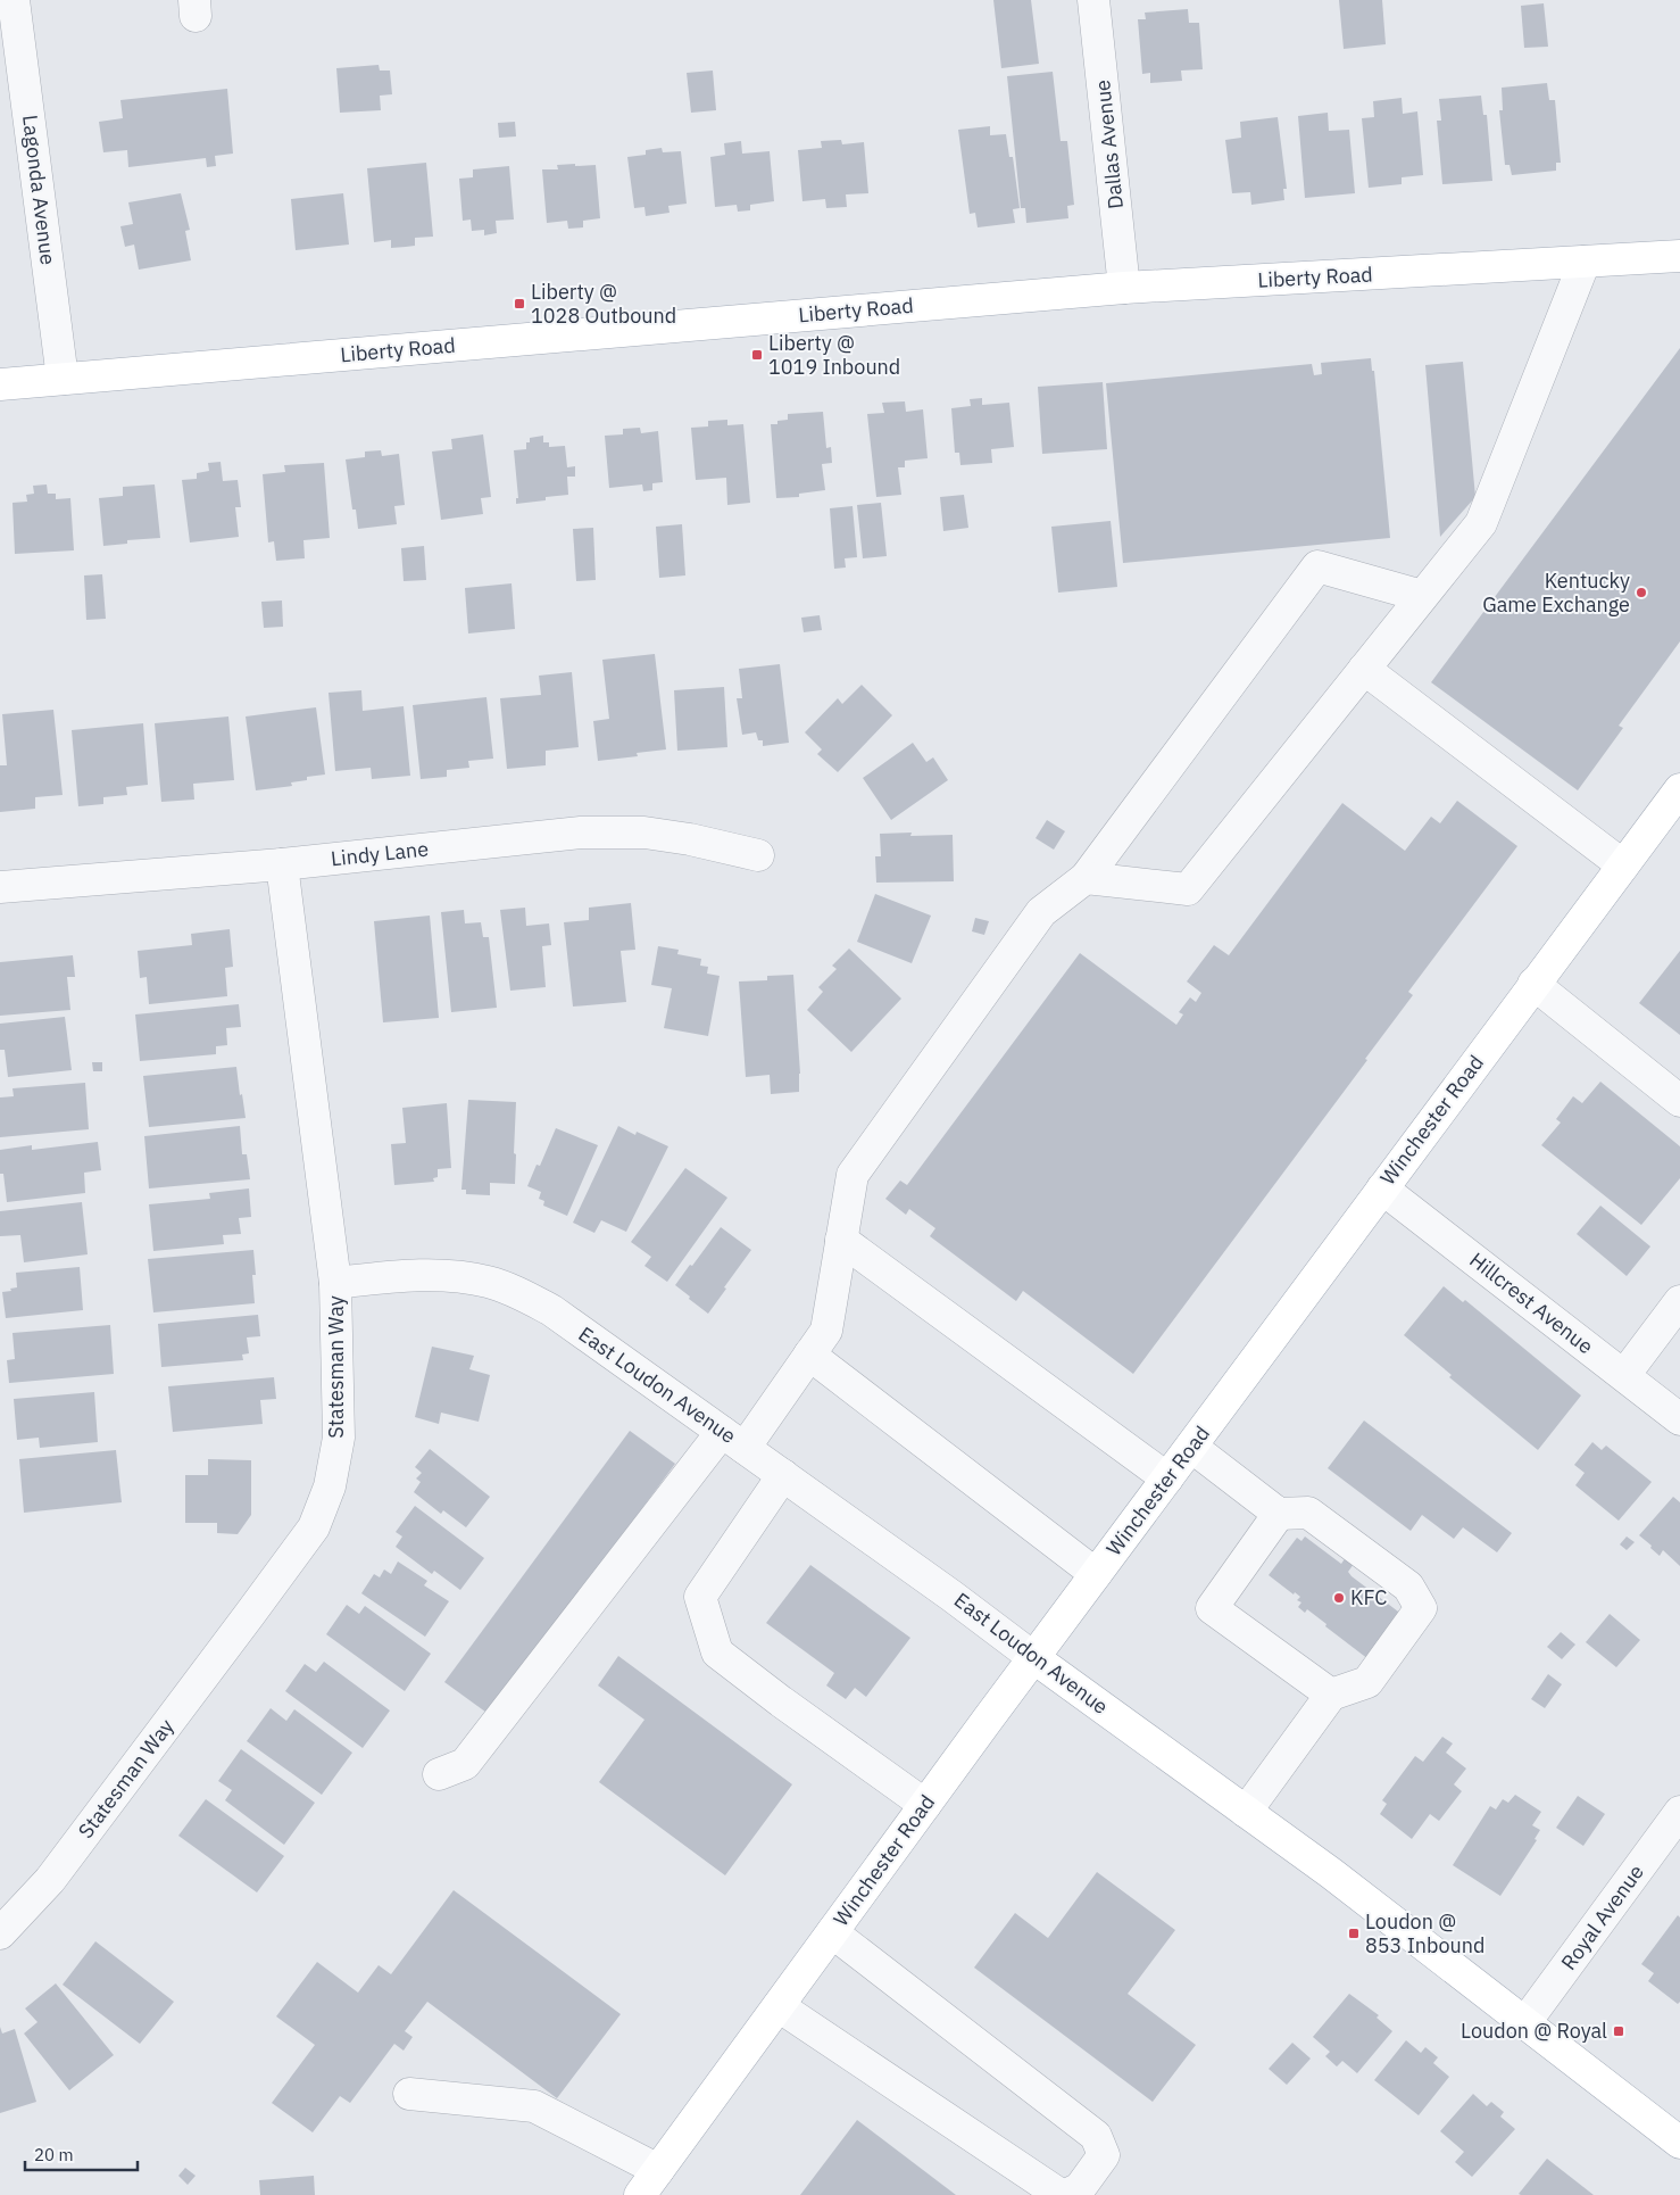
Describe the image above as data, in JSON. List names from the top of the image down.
{
  "streets": {
    "main road": ["Liberty Road", "Winchester Road", "East Loudon Avenue"],
    "street": [
      "Dallas Avenue",
      "Lagonda Avenue",
      "Lindy Lane",
      "Hillcrest Avenue",
      "Statesman Way",
      "Royal Avenue"
    ]
  },
  "crossings": [
    ["Dallas Avenue", "Liberty Road"],
    ["Lagonda Avenue", "Liberty Road"],
    ["Lindy Lane", "Statesman Way"],
    ["Winchester Road", "Hillcrest Avenue"],
    ["Winchester Road", "East Loudon Avenue"],
    ["Statesman Way", "East Loudon Avenue"],
    ["East Loudon Avenue", "Royal Avenue"]
  ],
  "places": {
    "transit": [
      "Liberty @ 1028 Outbound",
      "Liberty @ 1019 Inbound",
      "Loudon @ 853 Inbound",
      "Loudon @ Royal"
    ],
    "other": ["Kentucky Game Exchange", "KFC"]
  },
  "scale_bar": "20 m"
}
